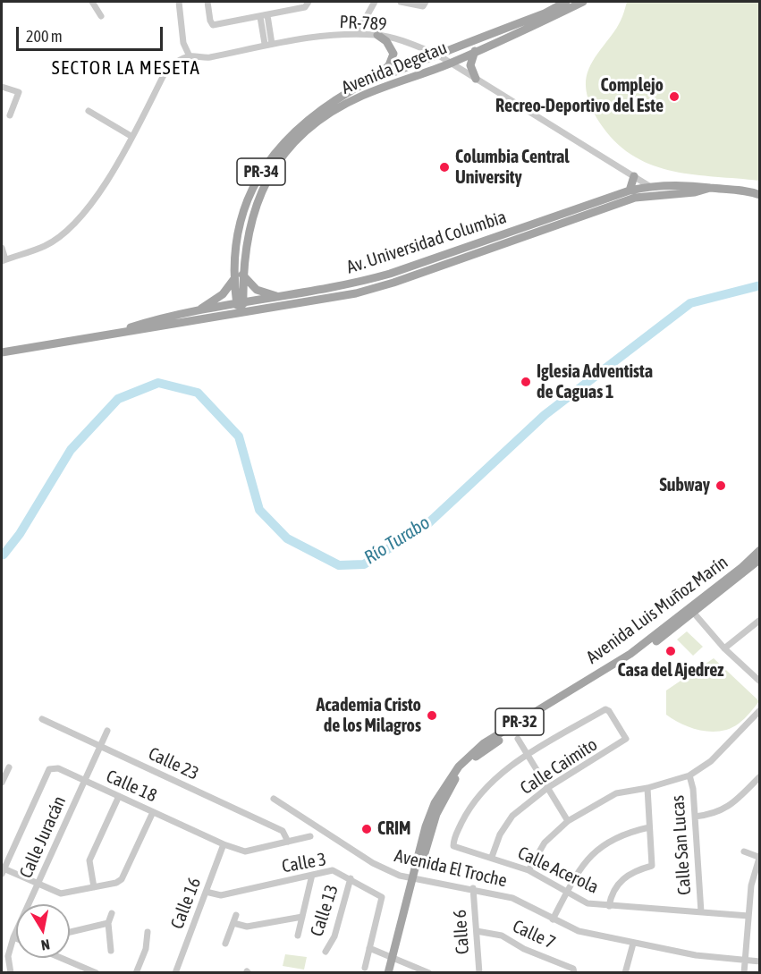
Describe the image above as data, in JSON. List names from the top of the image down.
{
  "streets": {
    "main road": [
      "Avenida Degetau",
      "PR-34",
      "Av. Universidad Columbia",
      "Avenida Luis Muñoz Marín",
      "PR-32"
    ],
    "street": [
      "PR-789",
      "Calle 23",
      "Calle Caimito",
      "Calle 18",
      "Calle Juracán",
      "Calle San Lucas",
      "Calle 3",
      "Avenida El Troche",
      "Calle Acerola",
      "Calle 16",
      "Calle 13",
      "Calle 6",
      "Calle 7"
    ]
  },
  "crossings": [
    ["PR-789", "Avenida Degetau"],
    ["PR-789", "Av. Universidad Columbia"],
    ["Avenida Degetau", "Av. Universidad Columbia"],
    ["Avenida Luis Muñoz Marín", "Avenida El Troche"],
    ["Calle 23", "Calle 18"],
    ["Calle 23", "Calle Juracán"],
    ["Calle Caimito", "Calle Acerola"],
    ["Calle 18", "Calle Juracán"],
    ["Calle 18", "Calle 16"],
    ["Calle San Lucas", "Calle Acerola"],
    ["Calle 3", "Calle 16"],
    ["Calle 3", "Calle 13"],
    ["Avenida El Troche", "Calle 6"],
    ["Calle 6", "Calle 7"]
  ],
  "districts": ["SECTOR LA MESETA"],
  "water": ["Río Turabo"],
  "places": [
    "Complejo Recreo-Deportivo del Este",
    "Columbia Central University",
    "Iglesia Adventista de Caguas 1",
    "Subway",
    "Casa del Ajedrez",
    "Academia Cristo de los Milagros",
    "CRIM"
  ],
  "scale_bar": "200 m",
  "north": "bottom"
}
